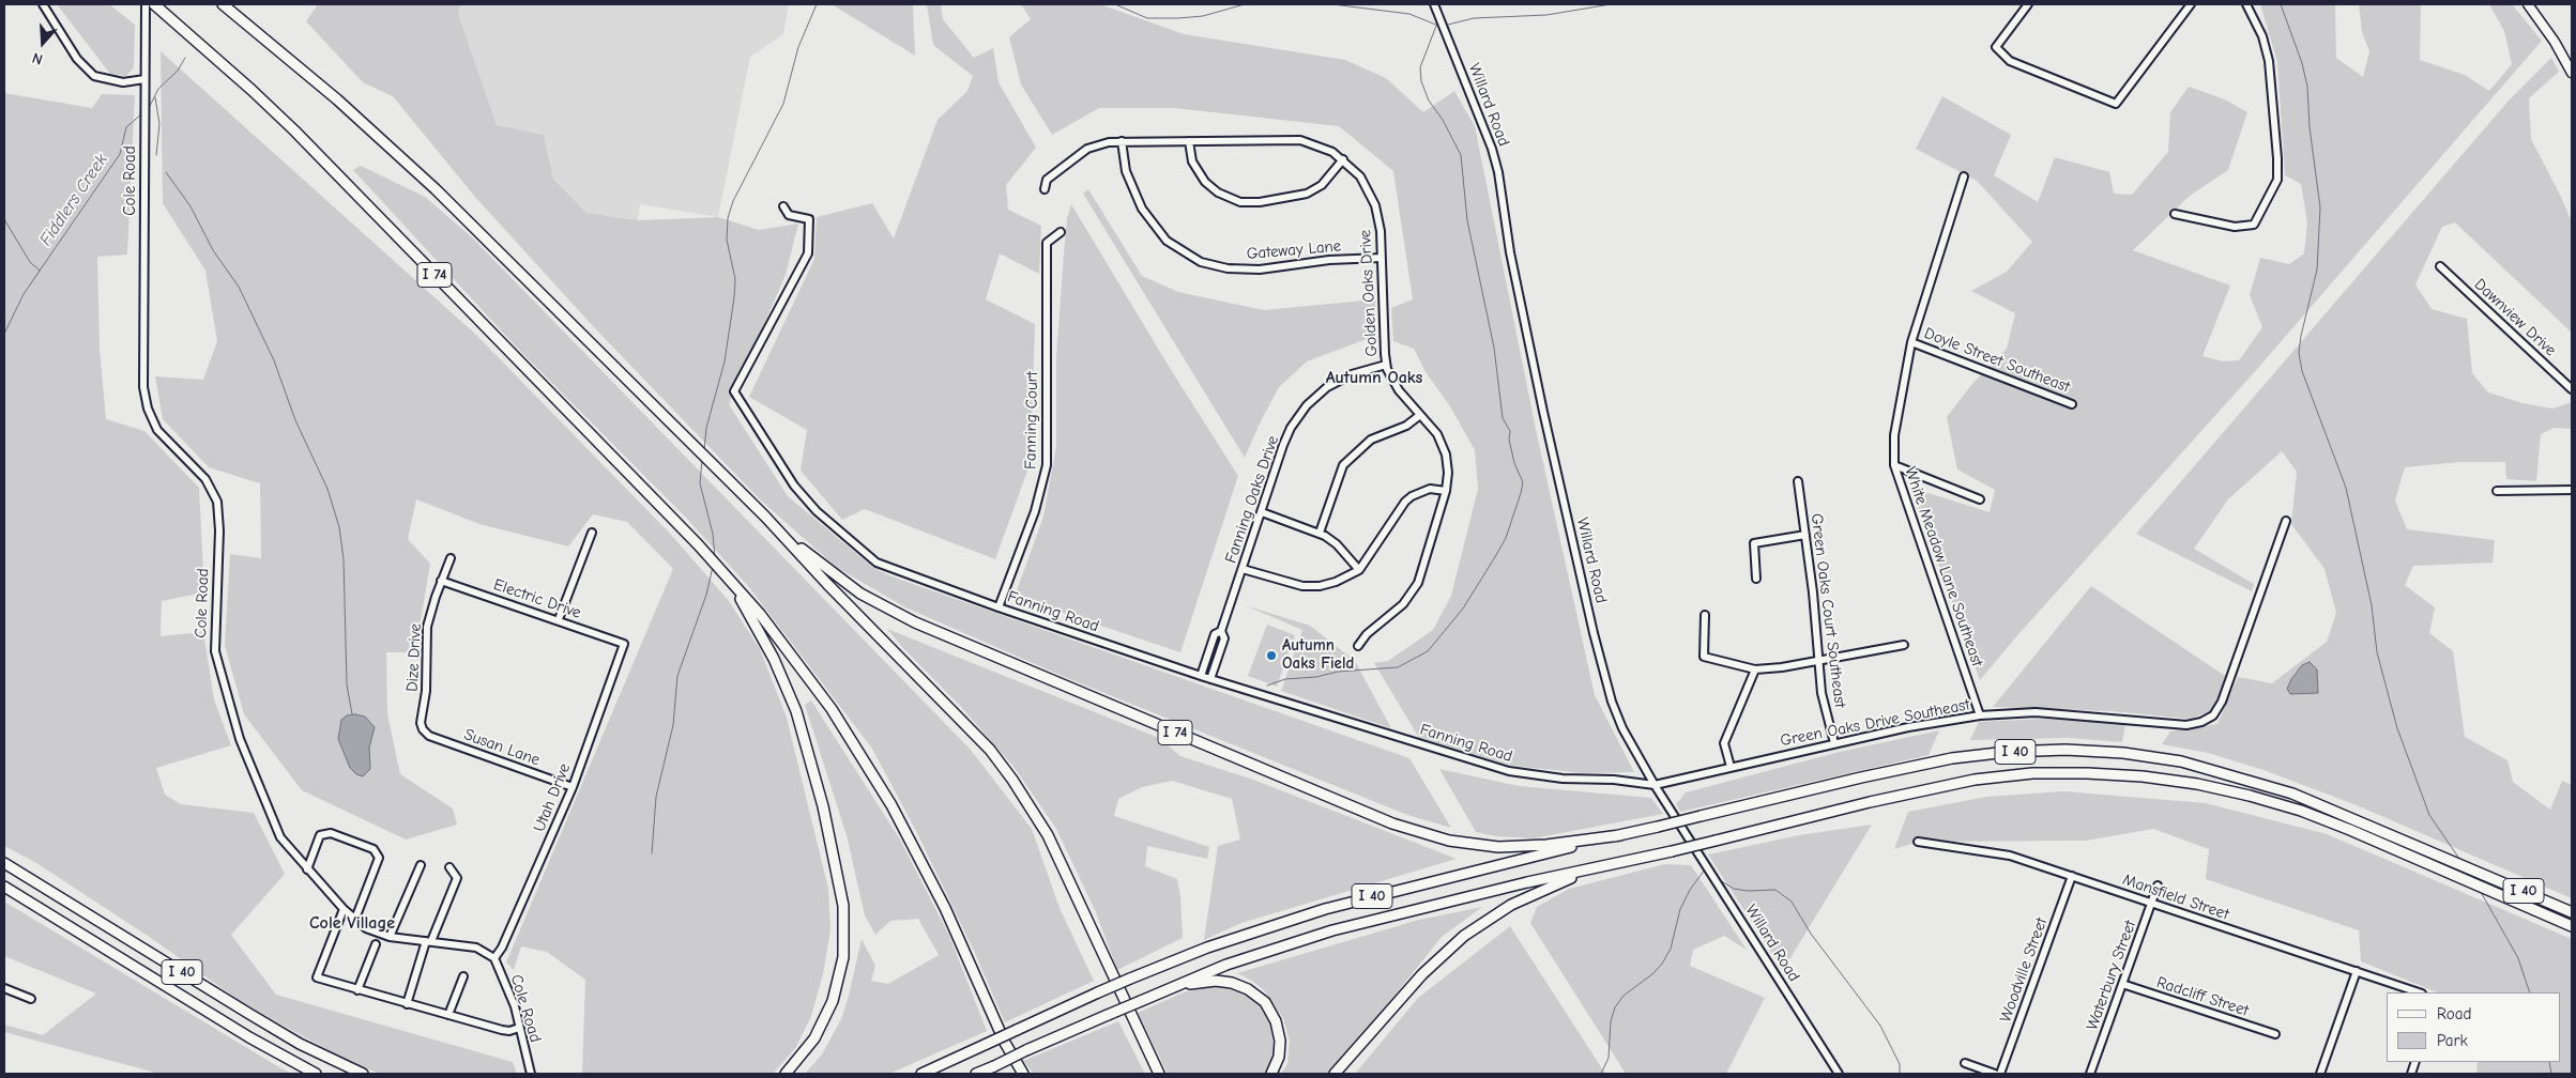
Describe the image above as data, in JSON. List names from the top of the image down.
{
  "streets": {
    "highway": ["I 74", "I 40"],
    "street": [
      "Willard Road",
      "Cole Road",
      "Gateway Lane",
      "Golden Oaks Drive",
      "Dawnview Drive",
      "Doyle Street Southeast",
      "Fanning Court",
      "Fanning Oaks Drive",
      "White Meadow Lane Southeast",
      "Electric Drive",
      "Green Oaks Court Southeast",
      "Fanning Road",
      "Dize Drive",
      "Green Oaks Drive Southeast",
      "Susan Lane",
      "Utah Drive",
      "Mansfield Street",
      "Woodville Street",
      "Waterbury Street",
      "Radcliff Street"
    ]
  },
  "crossings": [
    ["Willard Road", "Fanning Road"],
    ["Willard Road", "Green Oaks Drive Southeast"],
    ["Cole Road", "Utah Drive"],
    ["Gateway Lane", "Golden Oaks Drive"],
    ["I 74", "I 40"],
    ["Golden Oaks Drive", "Fanning Oaks Drive"],
    ["Doyle Street Southeast", "White Meadow Lane Southeast"],
    ["Fanning Court", "Fanning Road"],
    ["Fanning Oaks Drive", "Fanning Road"],
    ["White Meadow Lane Southeast", "Green Oaks Drive Southeast"],
    ["Electric Drive", "Dize Drive"],
    ["Electric Drive", "Utah Drive"],
    ["Green Oaks Court Southeast", "Green Oaks Drive Southeast"],
    ["Fanning Road", "Green Oaks Drive Southeast"],
    ["Dize Drive", "Susan Lane"],
    ["Susan Lane", "Utah Drive"],
    ["Mansfield Street", "Woodville Street"],
    ["Mansfield Street", "Waterbury Street"],
    ["Waterbury Street", "Radcliff Street"]
  ],
  "districts": ["Autumn Oaks", "Cole Village"],
  "water": ["Fiddlers Creek"],
  "places": ["Autumn Oaks Field"],
  "legend": ["Road", "Park"],
  "north": "bottom"
}
